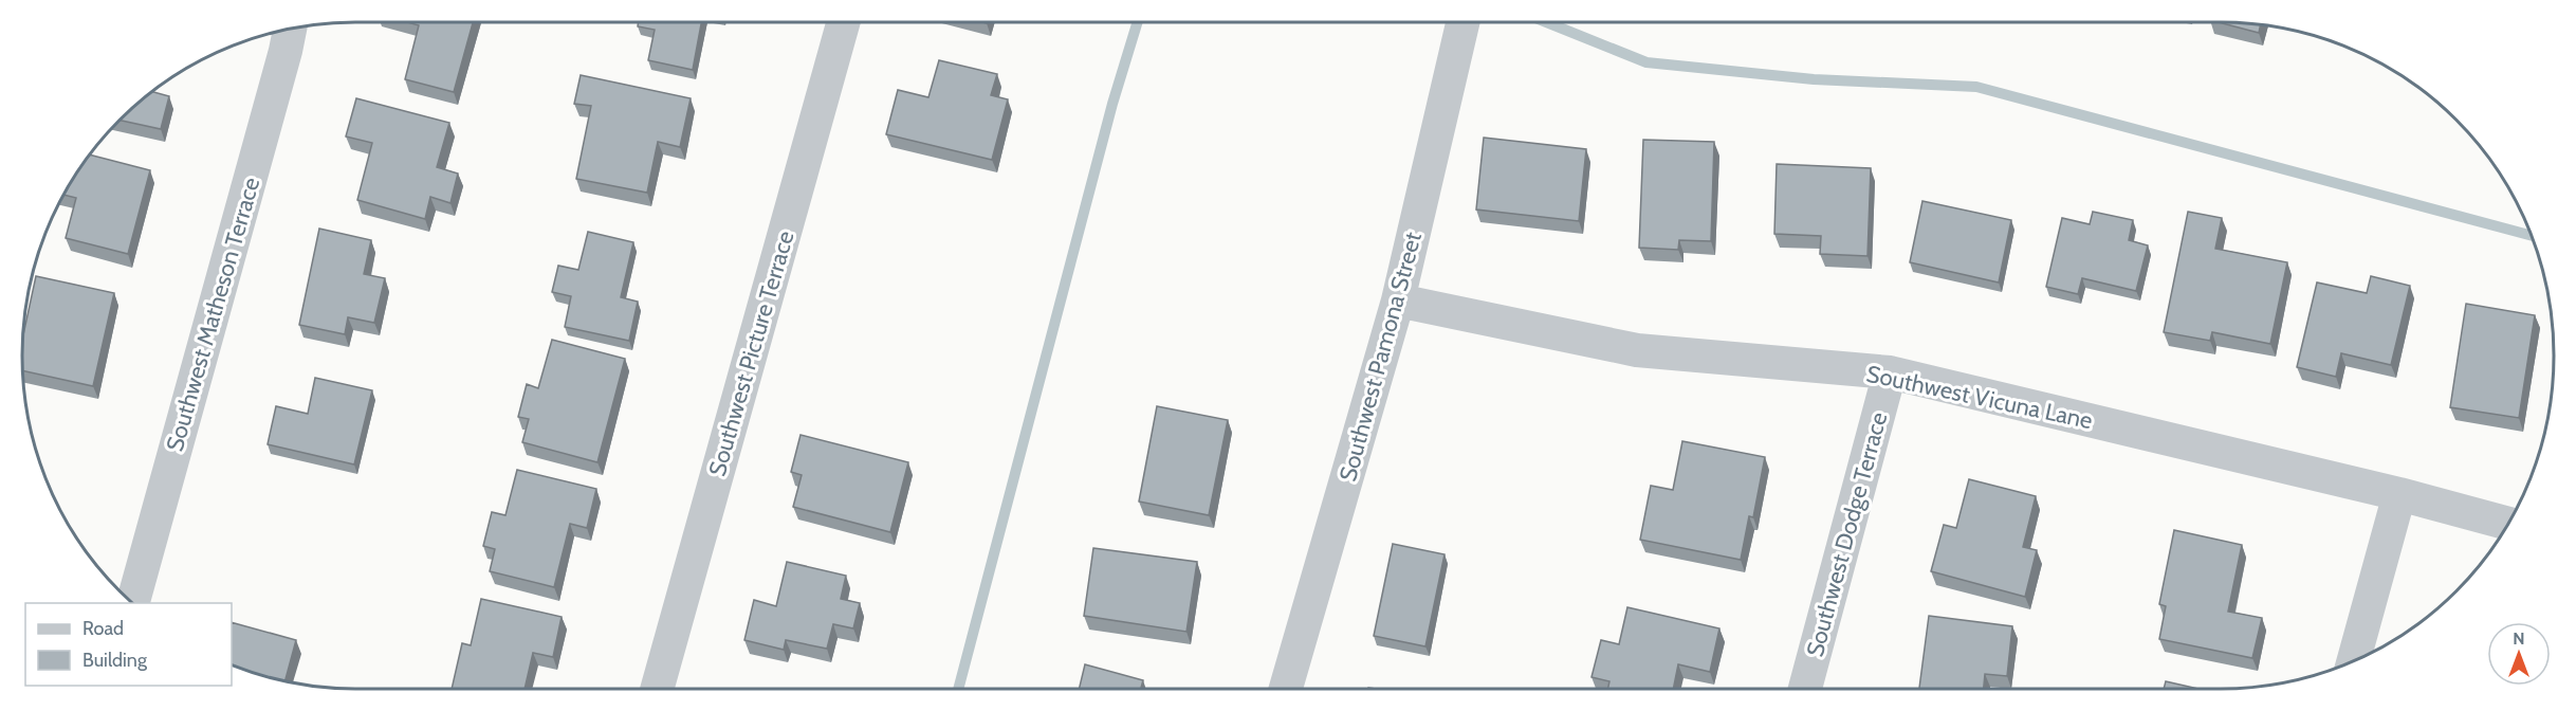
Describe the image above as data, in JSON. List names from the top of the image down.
{
  "streets": {
    "street": [
      "Southwest Matheson Terrace",
      "Southwest Picture Terrace",
      "Southwest Pamona Street",
      "Southwest Vicuna Lane",
      "Southwest Dodge Terrace"
    ]
  },
  "crossings": [
    ["Southwest Pamona Street", "Southwest Vicuna Lane"],
    ["Southwest Vicuna Lane", "Southwest Dodge Terrace"]
  ],
  "legend": ["Road", "Building"],
  "north": "top"
}
